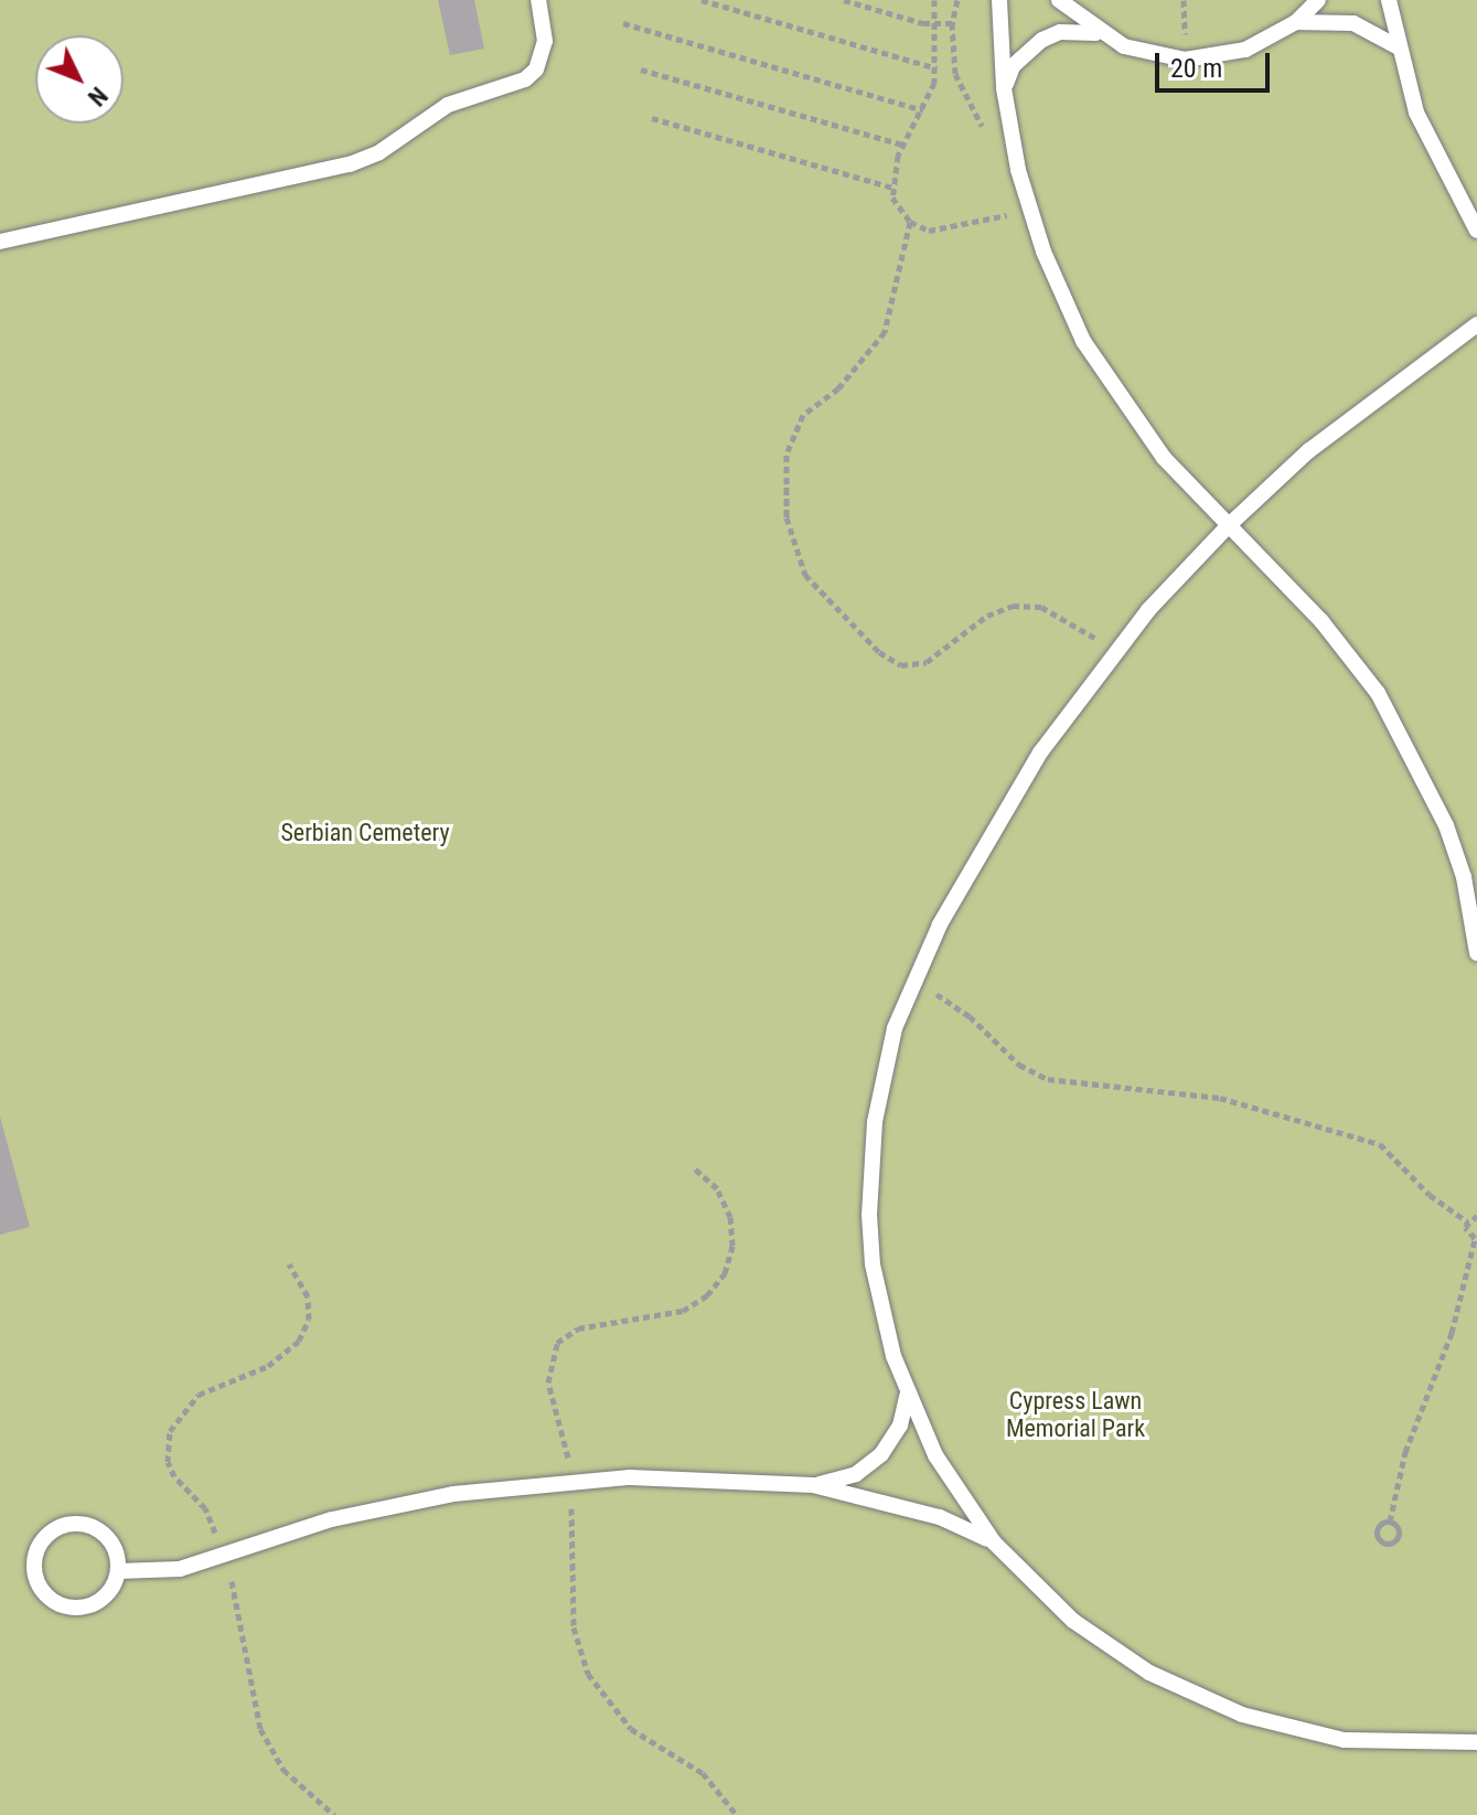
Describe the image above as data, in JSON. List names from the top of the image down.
{
  "parks": ["Serbian Cemetery", "Cypress Lawn Memorial Park"],
  "scale_bar": "20 m",
  "north": "bottom right"
}
